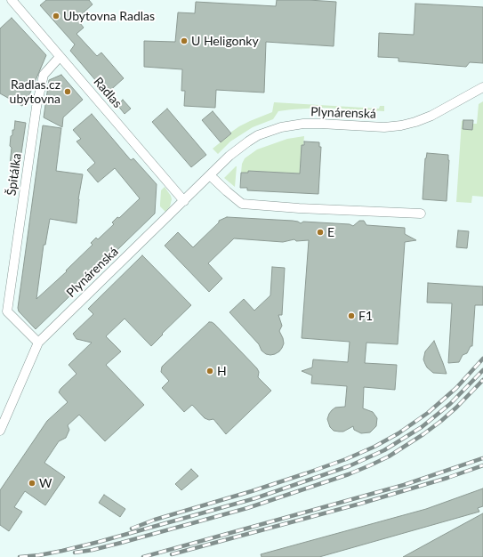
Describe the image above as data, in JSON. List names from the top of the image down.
{
  "streets": {
    "street": ["Radlas", "Plynárenská", "Špitálka"]
  },
  "crossings": [
    ["Radlas", "Plynárenská"],
    ["Radlas", "Špitálka"],
    ["Plynárenská", "Špitálka"]
  ],
  "places": [
    "Ubytovna Radlas",
    "U Heligonky",
    "Radlas.cz ubytovna",
    "E",
    "F1",
    "H",
    "W"
  ]
}
